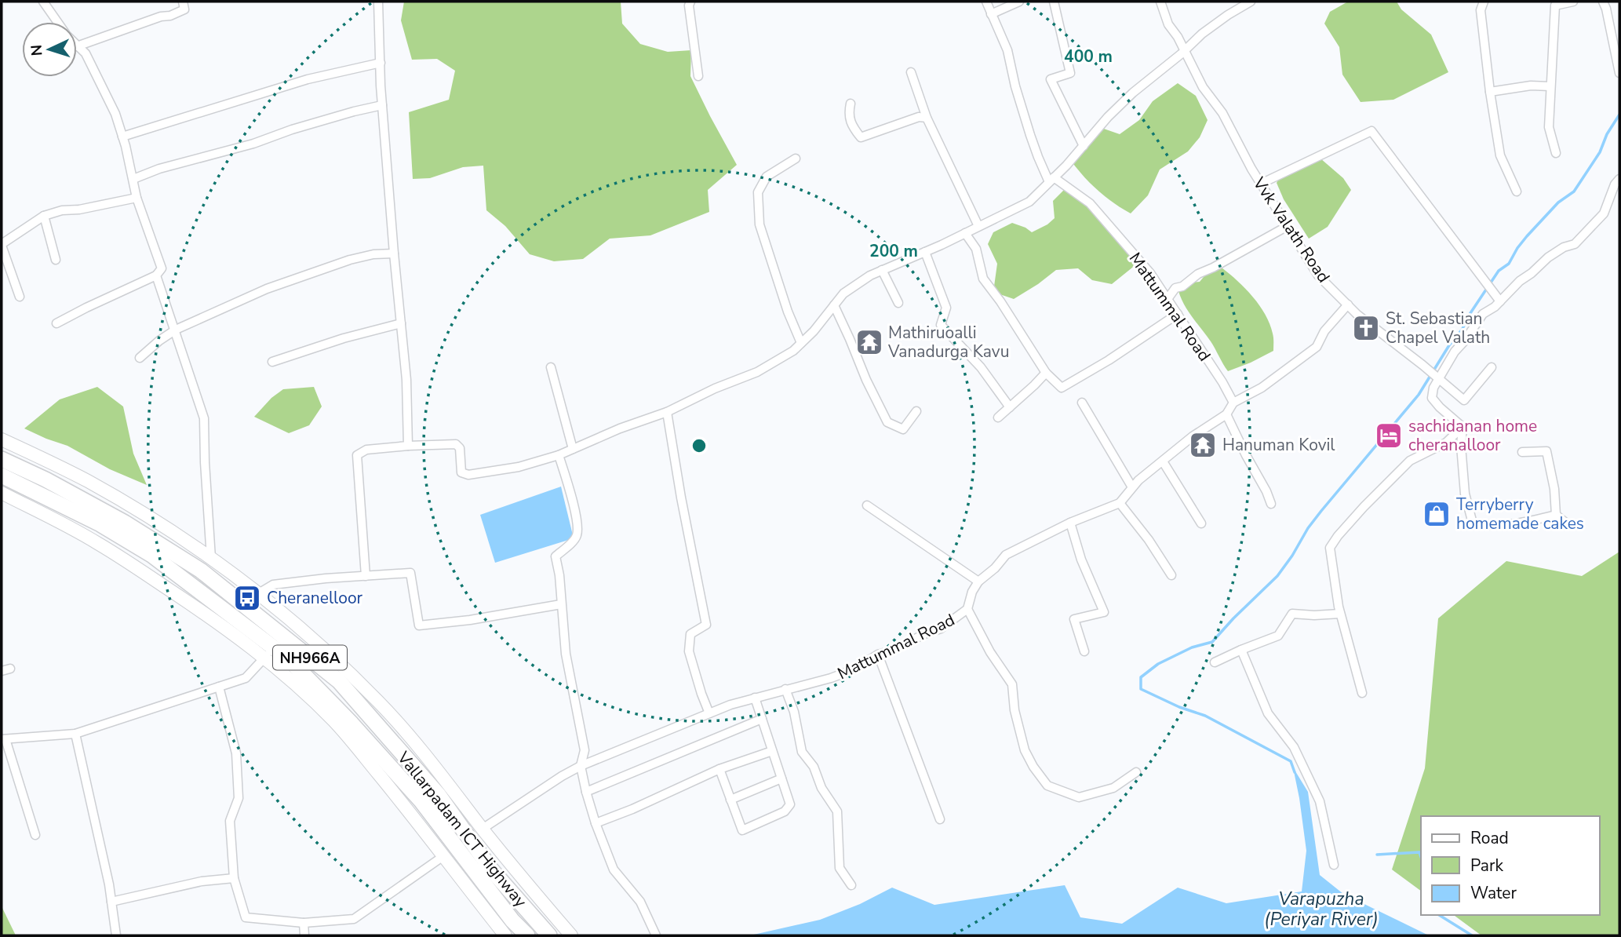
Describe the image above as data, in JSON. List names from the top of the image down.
{
  "streets": {
    "highway": ["NH966A", "Vallarpadam ICT Highway"],
    "street": ["Vvk Valath Road", "Mattummal Road"]
  },
  "water": ["Varapuzha (Periyar River)"],
  "places": {
    "church": ["St. Sebastian Chapel Valath"],
    "temple": ["Mathiruoalli Vanadurga Kavu", "Hanuman Kovil"],
    "hotel": ["sachidanan home cheranalloor"],
    "shop": ["Terryberry homemade cakes"],
    "bus stop": ["Cheranelloor"]
  },
  "legend": ["Road", "Park", "Water"],
  "north": "left",
  "rings": ["400 m", "200 m"]
}
